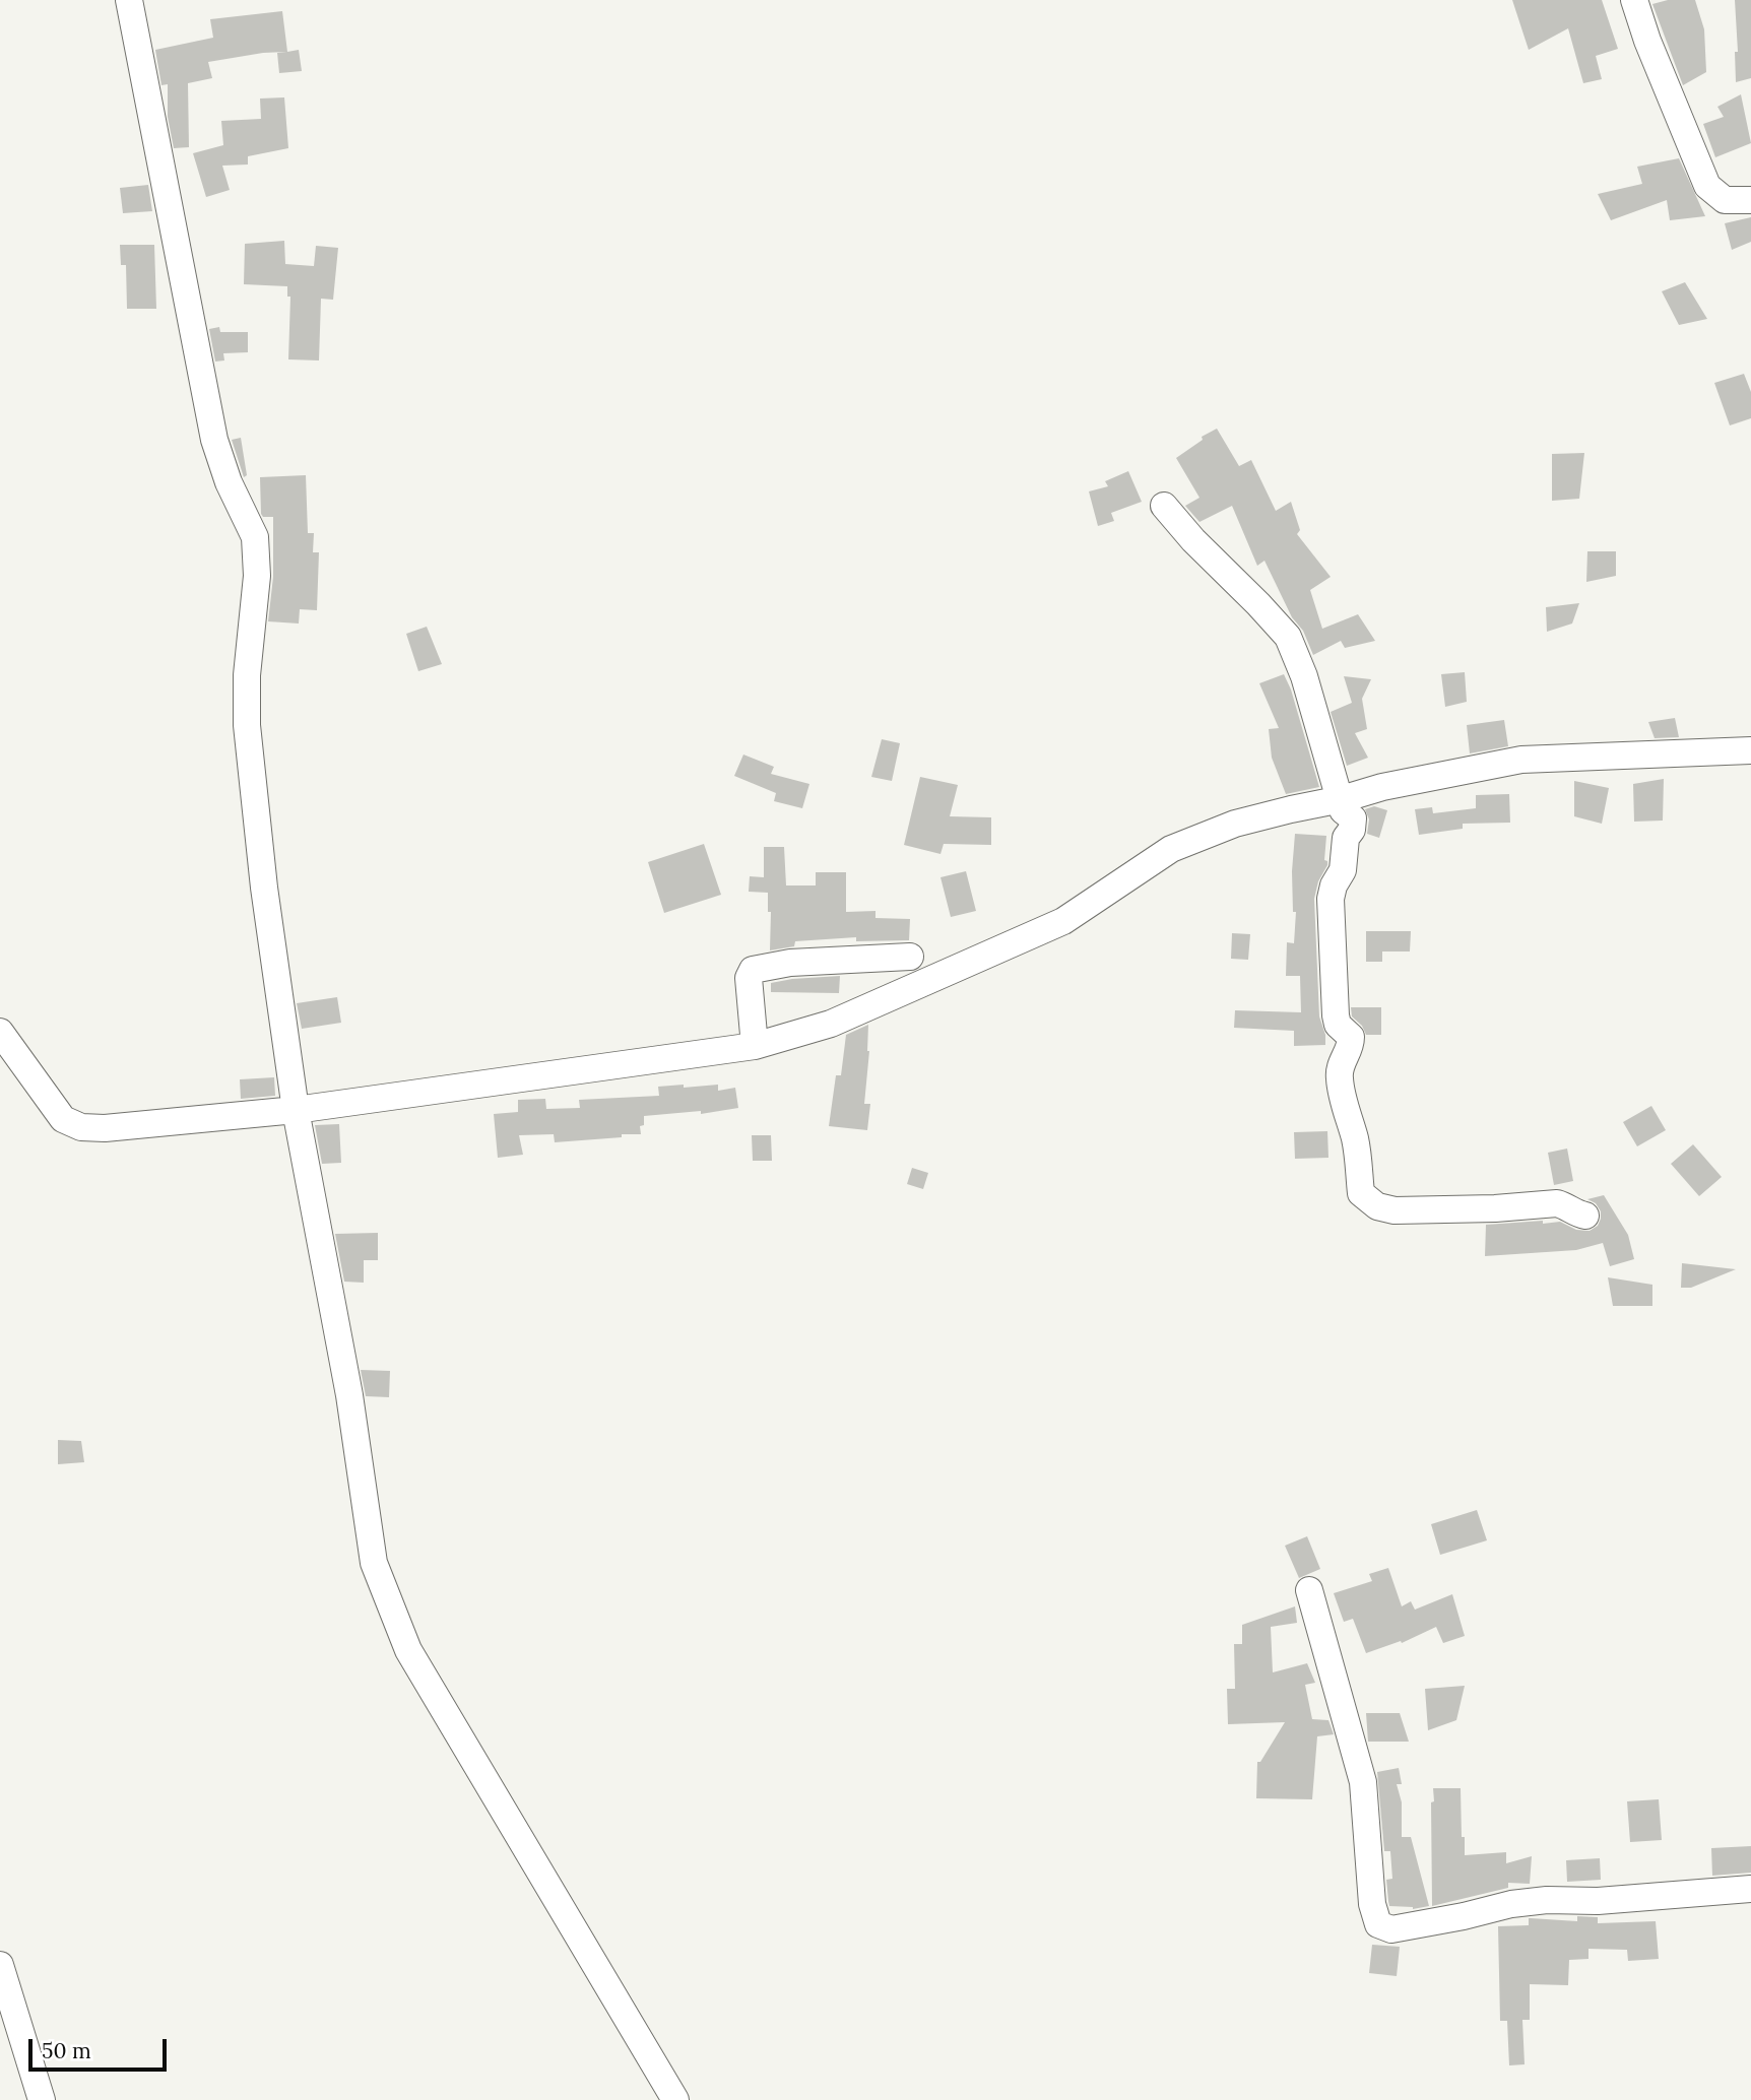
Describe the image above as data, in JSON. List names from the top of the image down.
{
  "scale_bar": "50 m"
}
